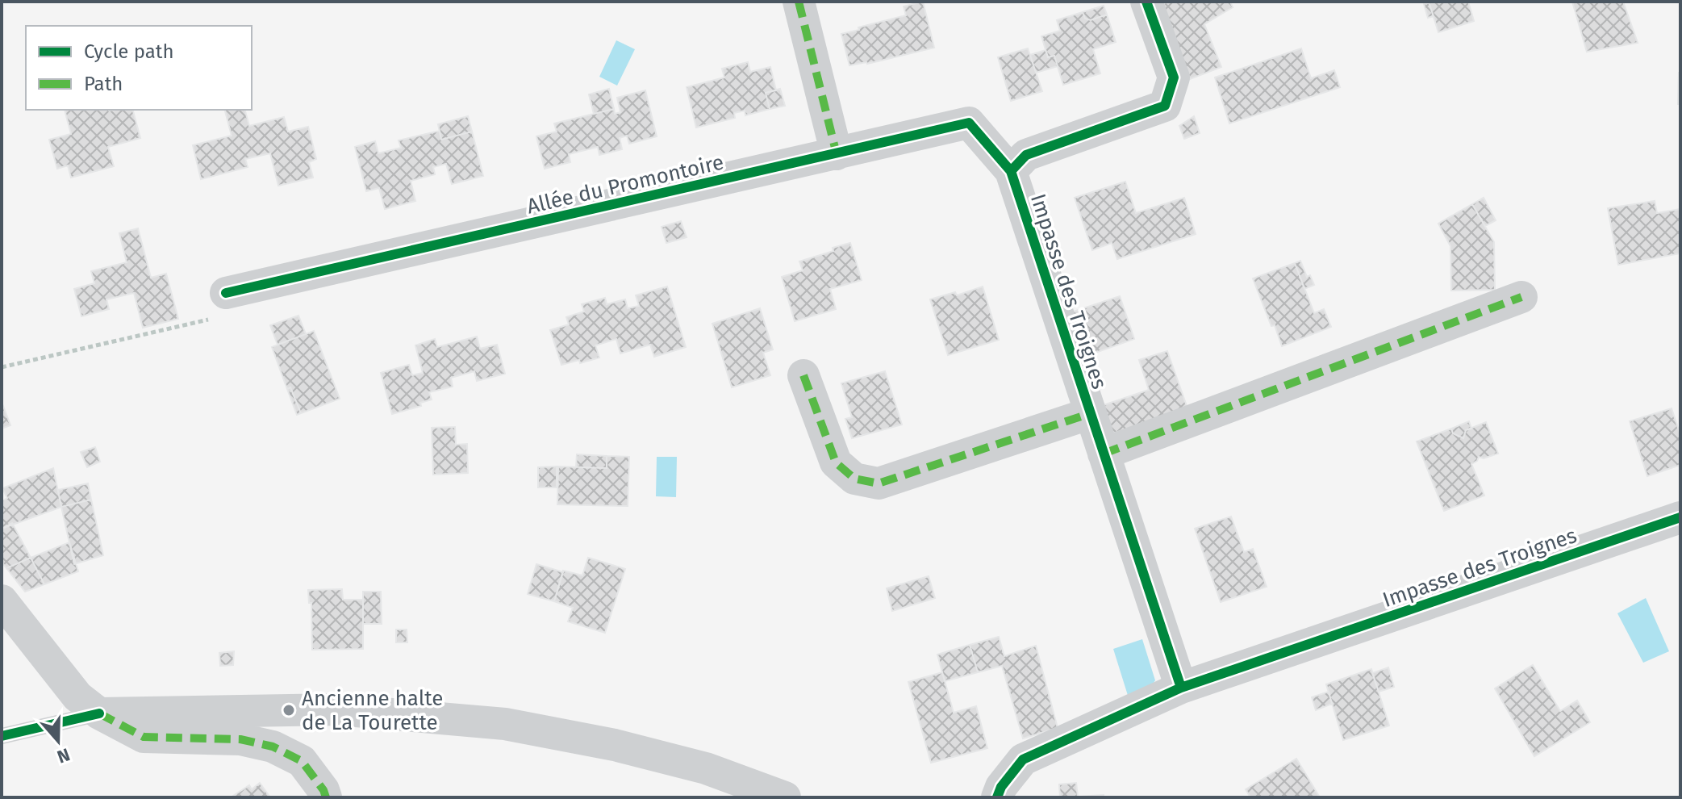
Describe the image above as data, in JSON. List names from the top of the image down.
{
  "streets": {
    "street": ["Allée du Promontoire", "Impasse des Troignes"]
  },
  "crossings": [
    ["Allée du Promontoire", "Impasse des Troignes"]
  ],
  "places": ["Ancienne halte de La Tourette"],
  "legend": ["Cycle path", "Path"],
  "north": "bottom"
}
